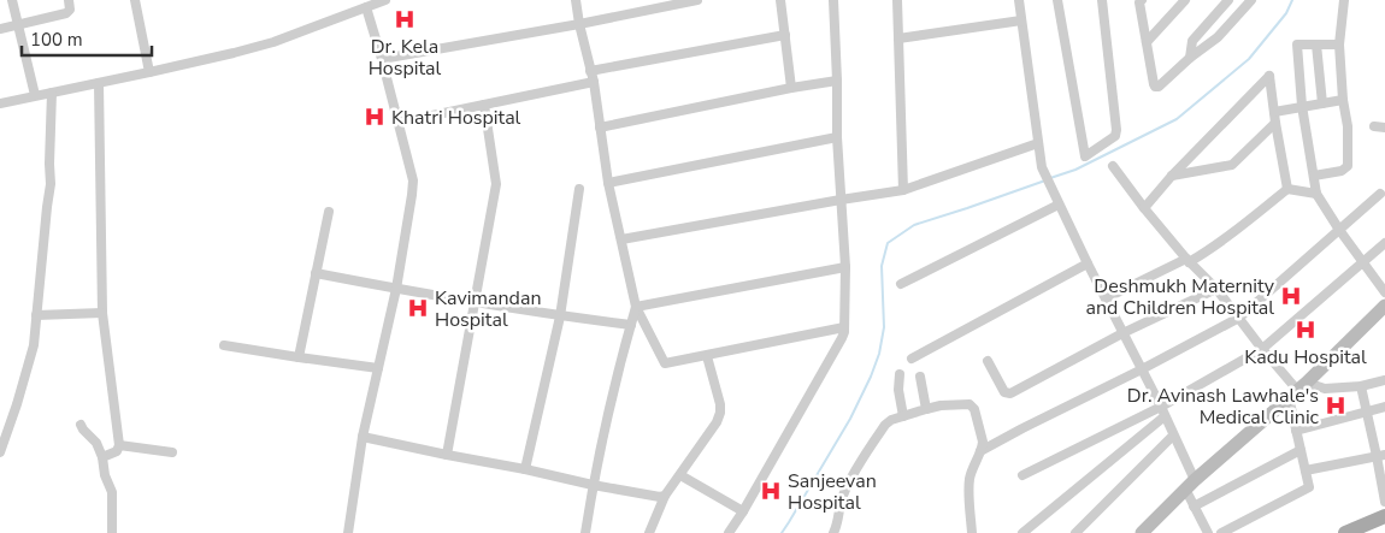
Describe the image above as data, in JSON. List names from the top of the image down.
{
  "places": {
    "hospital": [
      "Dr. Kela Hospital",
      "Khatri Hospital",
      "Deshmukh Maternity and Children Hospital",
      "Kavimandan Hospital",
      "Kadu Hospital",
      "Dr. Avinash Lawhale's Medical Clinic",
      "Sanjeevan Hospital"
    ]
  },
  "scale_bar": "100 m"
}
